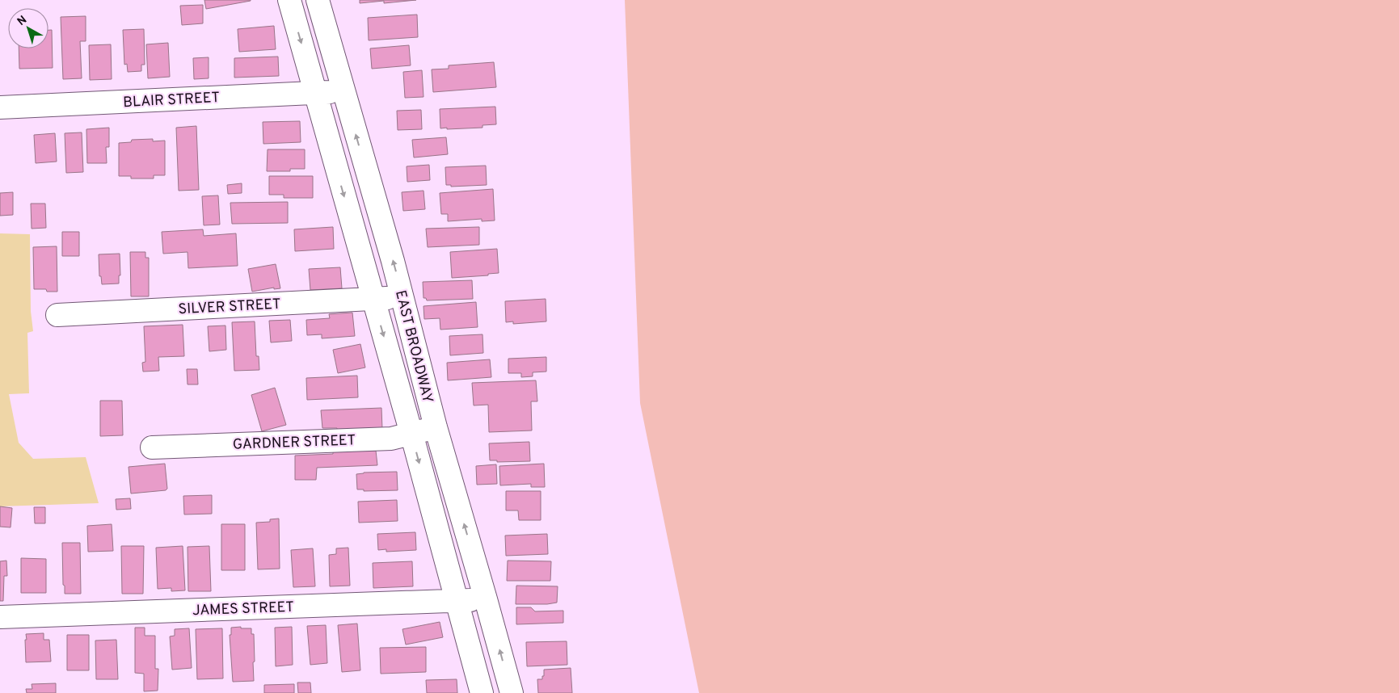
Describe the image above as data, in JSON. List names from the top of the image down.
{
  "streets": {
    "street": [
      "BLAIR STREET",
      "SILVER STREET",
      "EAST BROADWAY",
      "GARDNER STREET",
      "JAMES STREET"
    ]
  },
  "crossings": [
    ["BLAIR STREET", "EAST BROADWAY"],
    ["SILVER STREET", "EAST BROADWAY"],
    ["EAST BROADWAY", "GARDNER STREET"],
    ["EAST BROADWAY", "JAMES STREET"]
  ],
  "north": "top left"
}
